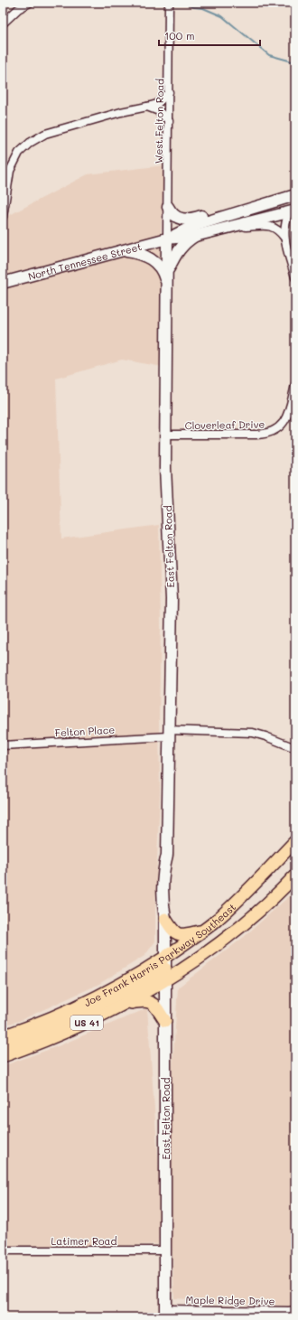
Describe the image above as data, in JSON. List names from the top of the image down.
{
  "streets": {
    "main road": ["Joe Frank Harris Parkway Southeast", "US 41"],
    "street": [
      "West Felton Road",
      "North Tennessee Street",
      "Cloverleaf Drive",
      "East Felton Road",
      "Felton Place",
      "Latimer Road",
      "Maple Ridge Drive"
    ]
  },
  "crossings": [
    ["West Felton Road", "North Tennessee Street"],
    ["West Felton Road", "East Felton Road"],
    ["North Tennessee Street", "East Felton Road"],
    ["Cloverleaf Drive", "East Felton Road"],
    ["East Felton Road", "Felton Place"],
    ["East Felton Road", "Joe Frank Harris Parkway Southeast"],
    ["East Felton Road", "Latimer Road"],
    ["East Felton Road", "Maple Ridge Drive"]
  ],
  "scale_bar": "100 m"
}
